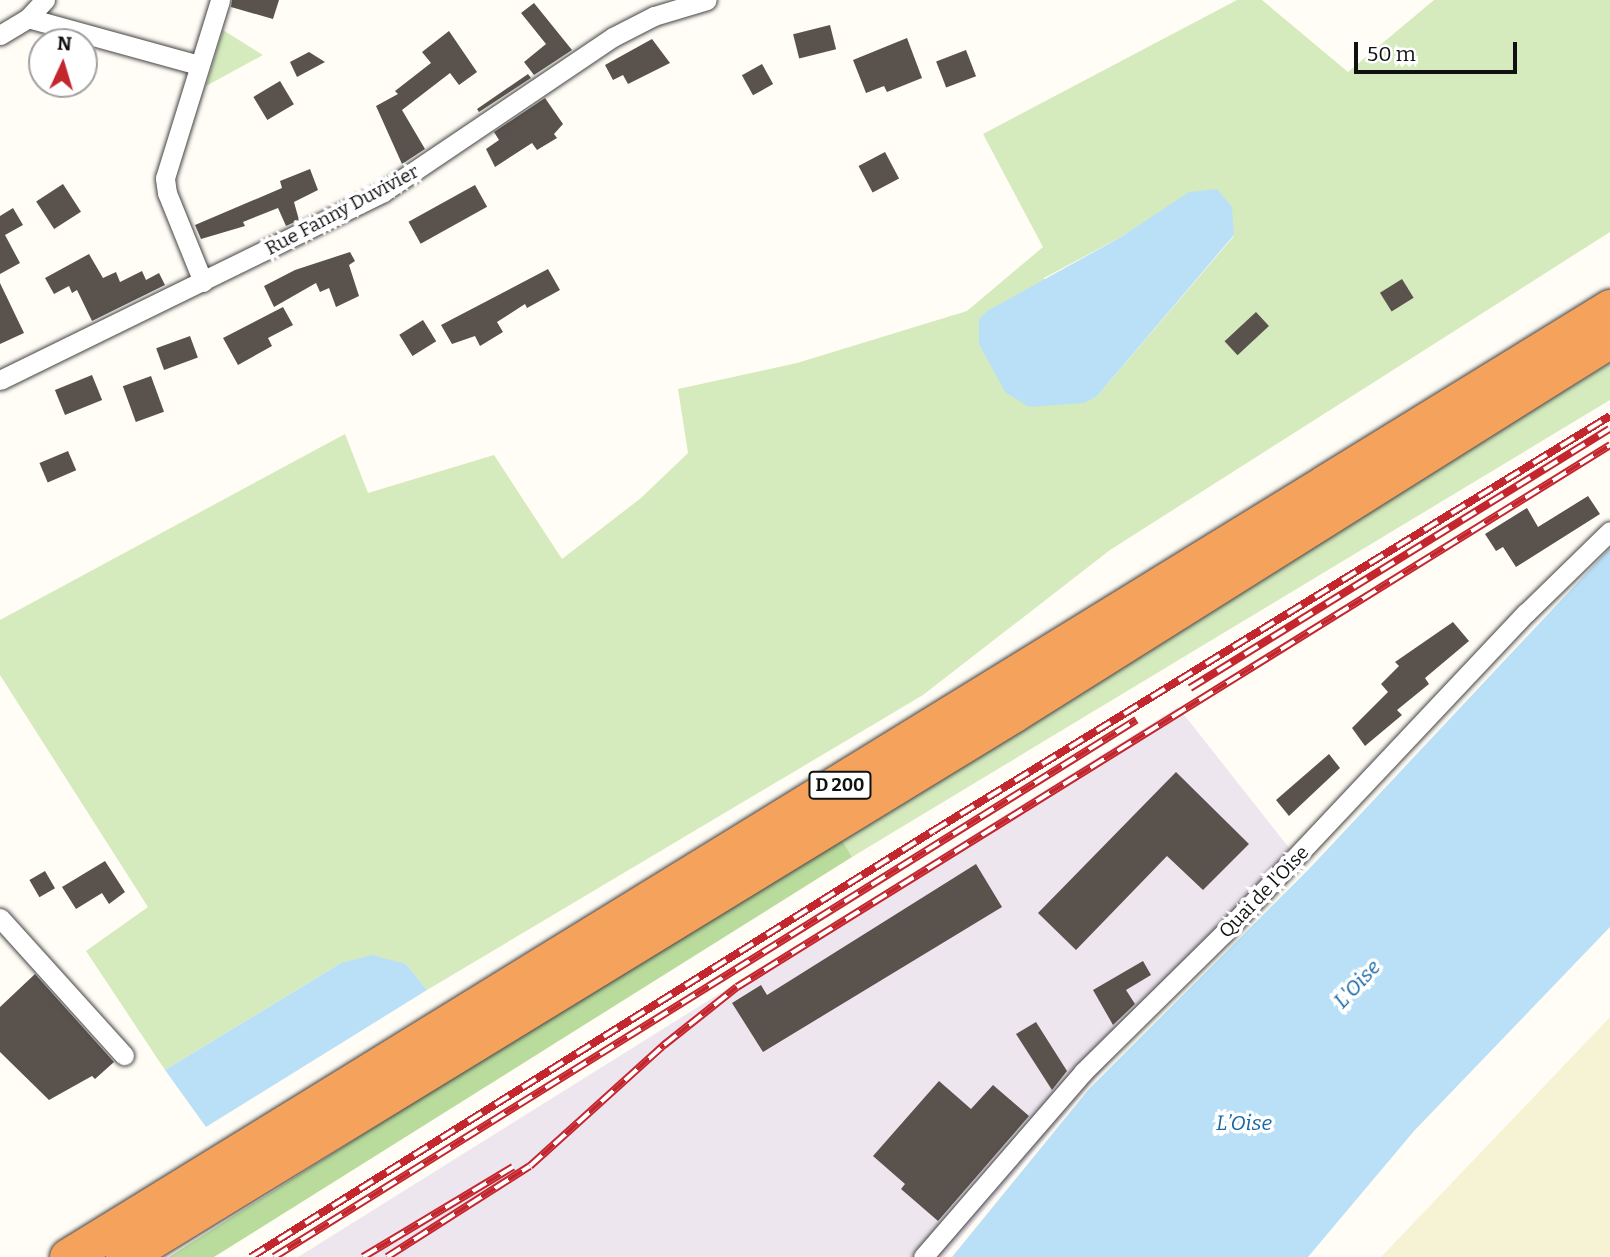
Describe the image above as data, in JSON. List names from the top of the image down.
{
  "streets": {
    "highway": ["D 200"],
    "street": ["Rue Fanny Duvivier", "Quai de l'Oise"]
  },
  "water": ["L'Oise", "L’Oise"],
  "scale_bar": "50 m",
  "north": "top"
}
